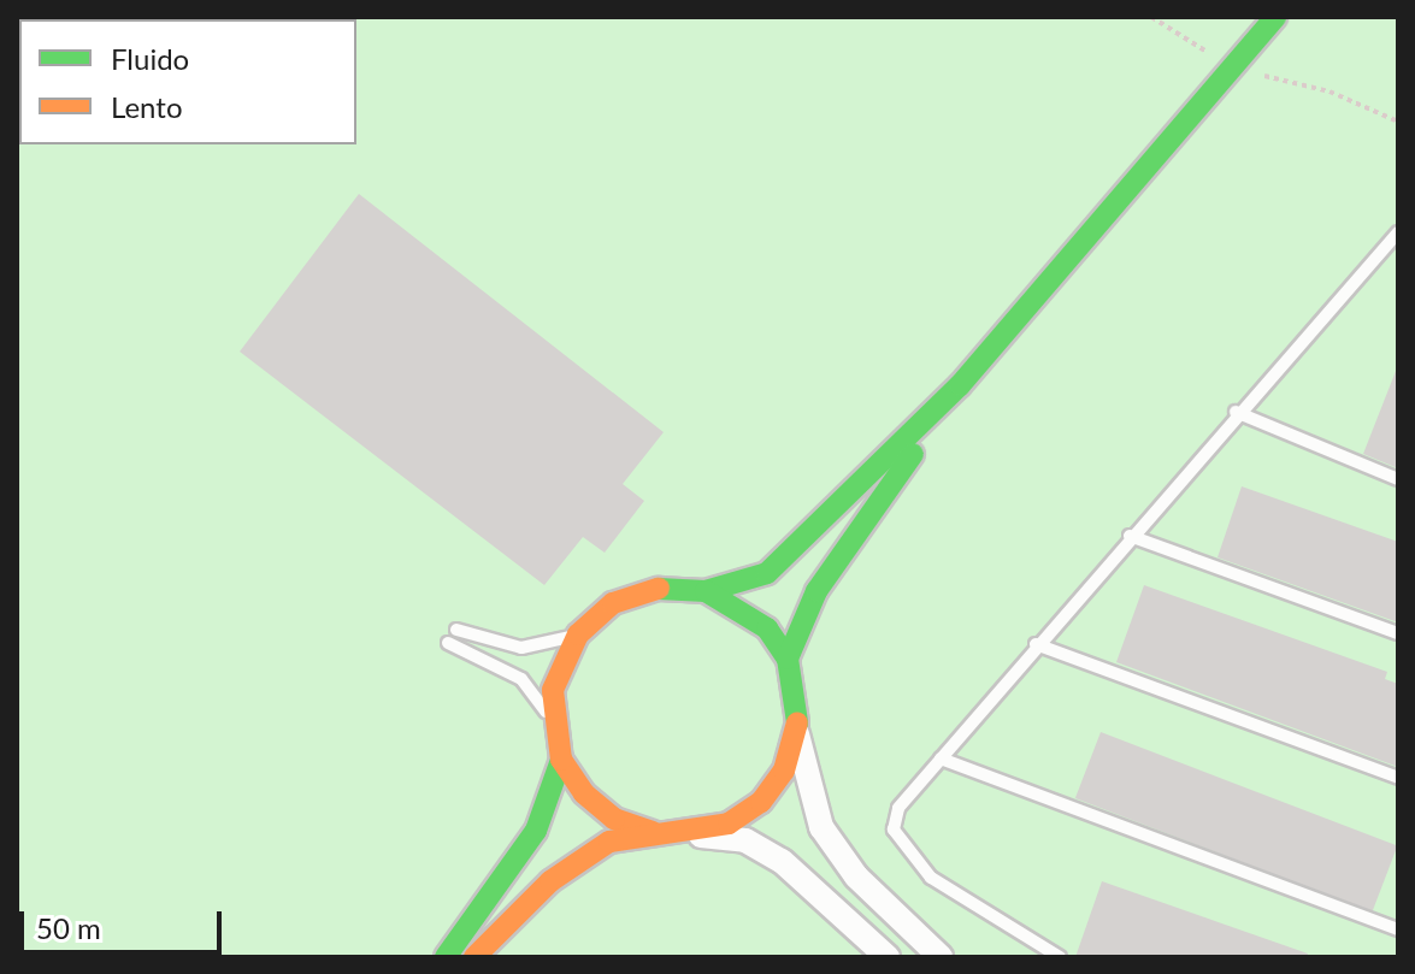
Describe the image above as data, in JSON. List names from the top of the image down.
{
  "legend": ["Fluido", "Lento"],
  "scale_bar": "50 m"
}
